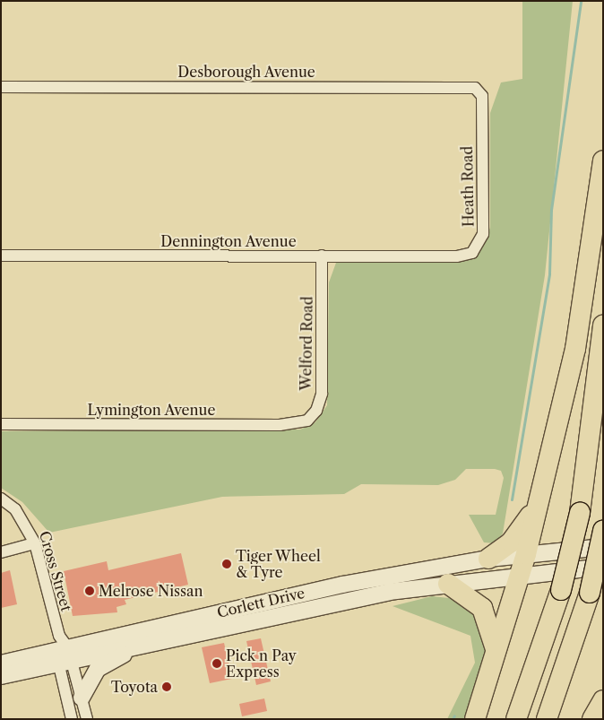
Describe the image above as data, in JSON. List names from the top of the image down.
{
  "streets": {
    "main road": ["Corlett Drive"],
    "street": [
      "Desborough Avenue",
      "Heath Road",
      "Dennington Avenue",
      "Welford Road",
      "Lymington Avenue",
      "Cross Street"
    ]
  },
  "crossings": [
    ["Desborough Avenue", "Heath Road"],
    ["Heath Road", "Dennington Avenue"],
    ["Dennington Avenue", "Welford Road"],
    ["Welford Road", "Lymington Avenue"],
    ["Cross Street", "Corlett Drive"]
  ],
  "places": [
    "Tiger Wheel & Tyre",
    "Melrose Nissan",
    "Pick n Pay Express",
    "Toyota"
  ]
}
